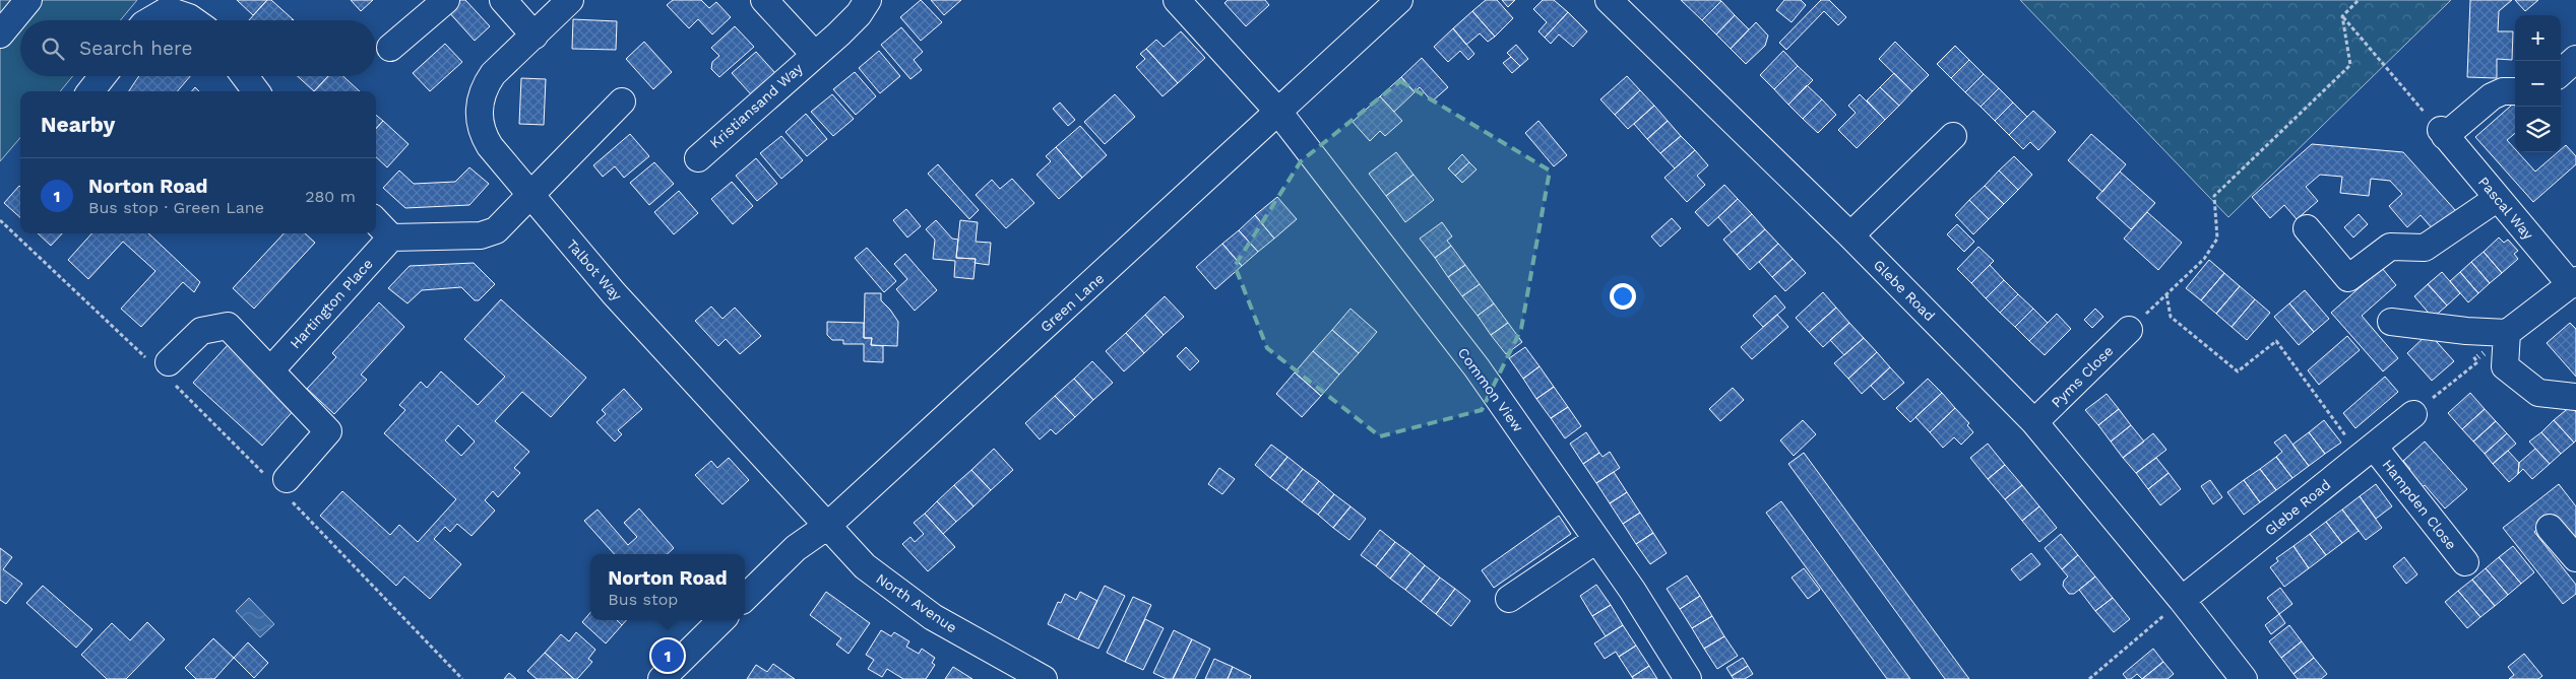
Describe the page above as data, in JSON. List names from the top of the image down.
{
  "streets": {
    "street": [
      "Kristiansand Way",
      "Pascal Way",
      "Talbot Way",
      "Glebe Road",
      "Green Lane",
      "Hartington Place",
      "Pyms Close",
      "Common View",
      "Hampden Close",
      "North Avenue"
    ]
  },
  "crossings": [
    ["Talbot Way", "Green Lane"],
    ["Talbot Way", "North Avenue"],
    ["Glebe Road", "Pyms Close"],
    ["Glebe Road", "Hampden Close"],
    ["Green Lane", "Common View"],
    ["Green Lane", "North Avenue"]
  ],
  "page": {
    "map_buttons": ["+", "−"],
    "search": "Search here",
    "heading": "Nearby",
    "list": [
      {
        "mark": "1",
        "name": "Norton Road",
        "note": "Bus stop · Green Lane",
        "value": "280 m"
      }
    ],
    "popup": ["Norton Road", "Bus stop"],
    "pins": "1"
  }
}
